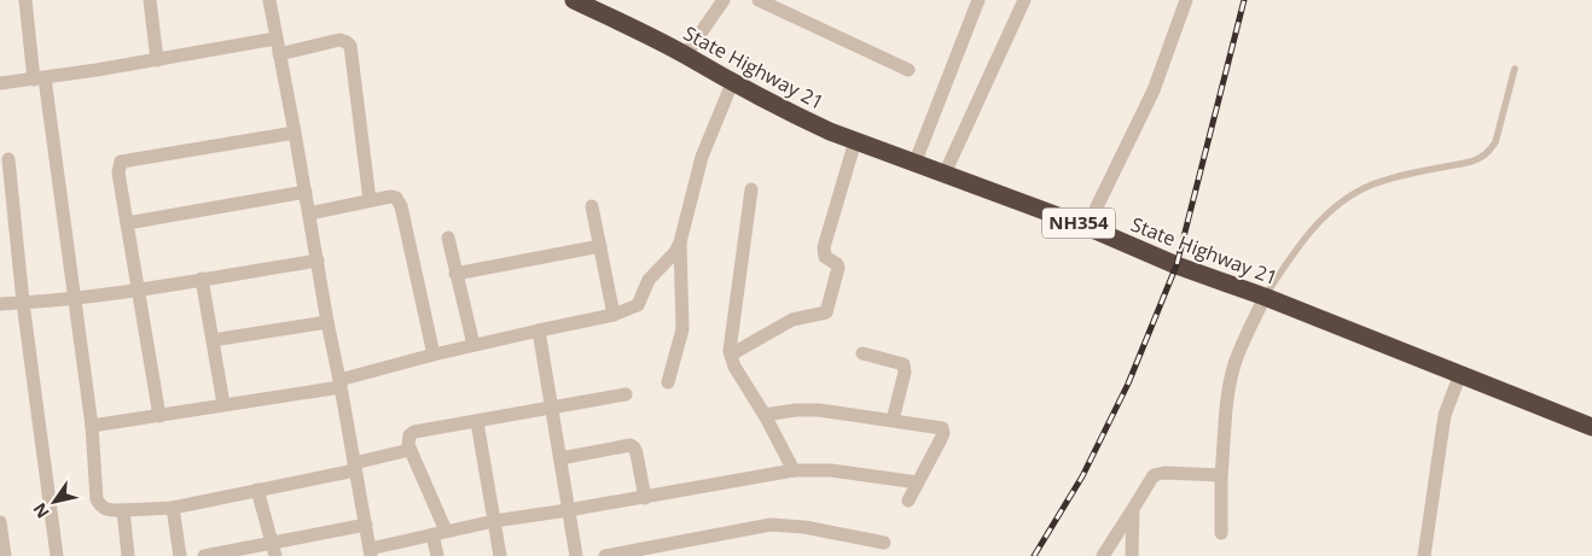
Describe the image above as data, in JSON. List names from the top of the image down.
{
  "streets": {
    "highway": ["State Highway 21", "NH354"]
  },
  "north": "bottom left"
}
